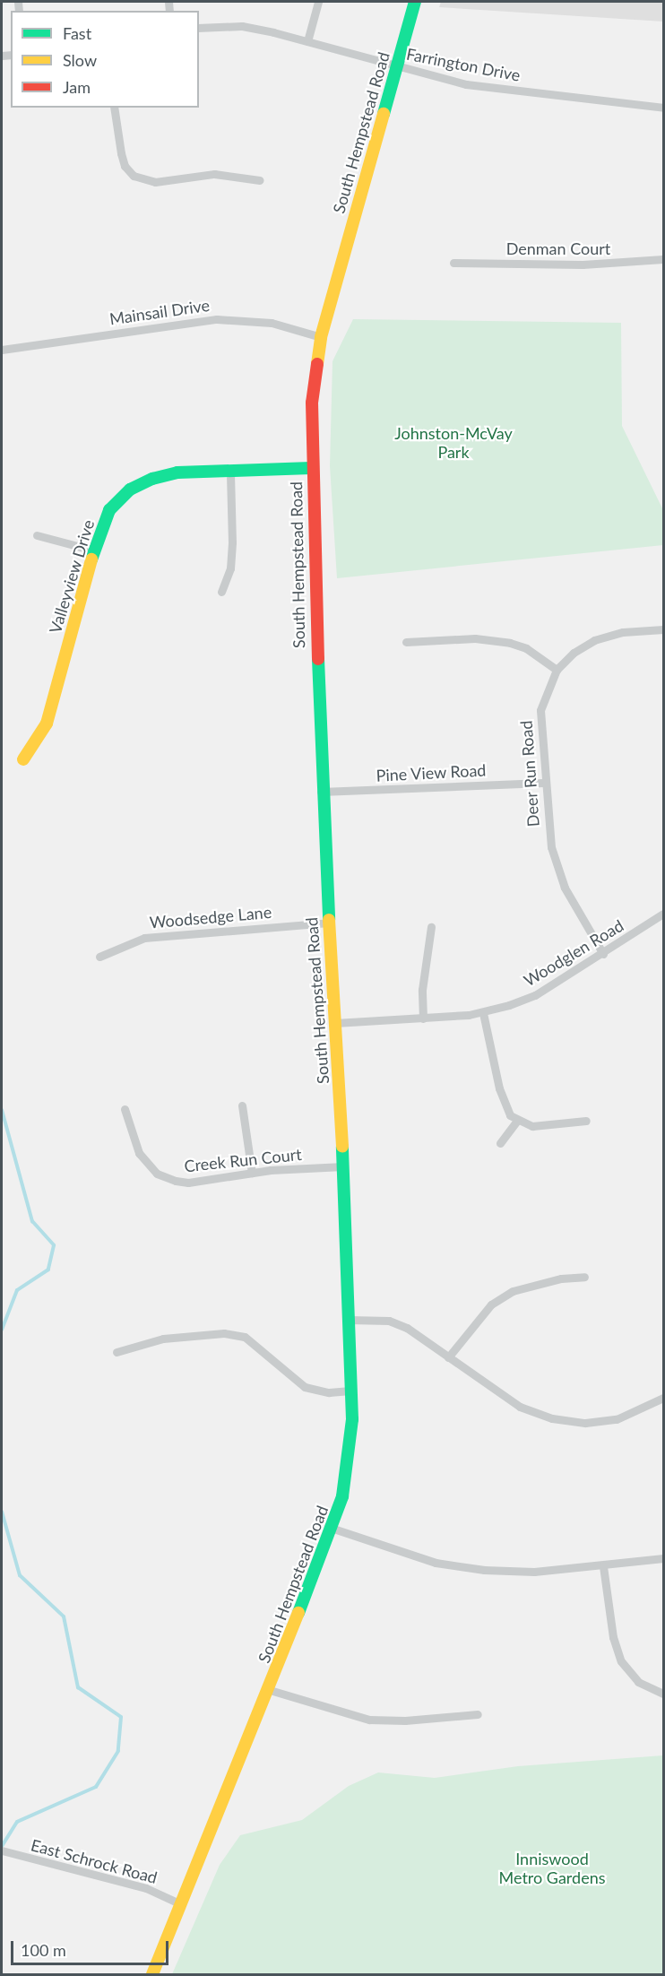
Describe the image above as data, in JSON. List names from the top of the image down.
{
  "streets": {
    "street": [
      "Farrington Drive",
      "South Hempstead Road",
      "Denman Court",
      "Mainsail Drive",
      "Valleyview Drive",
      "Pine View Road",
      "Deer Run Road",
      "Woodsedge Lane",
      "Woodglen Road",
      "Creek Run Court",
      "East Schrock Road"
    ]
  },
  "crossings": [
    ["Farrington Drive", "South Hempstead Road"],
    ["South Hempstead Road", "Mainsail Drive"],
    ["South Hempstead Road", "Valleyview Drive"],
    ["South Hempstead Road", "Pine View Road"],
    ["South Hempstead Road", "Woodsedge Lane"],
    ["South Hempstead Road", "Woodglen Road"],
    ["South Hempstead Road", "Creek Run Court"],
    ["South Hempstead Road", "East Schrock Road"],
    ["Pine View Road", "Deer Run Road"],
    ["Deer Run Road", "Woodglen Road"]
  ],
  "parks": ["Johnston-McVay Park", "Inniswood Metro Gardens"],
  "legend": ["Fast", "Slow", "Jam"],
  "scale_bar": "100 m"
}
